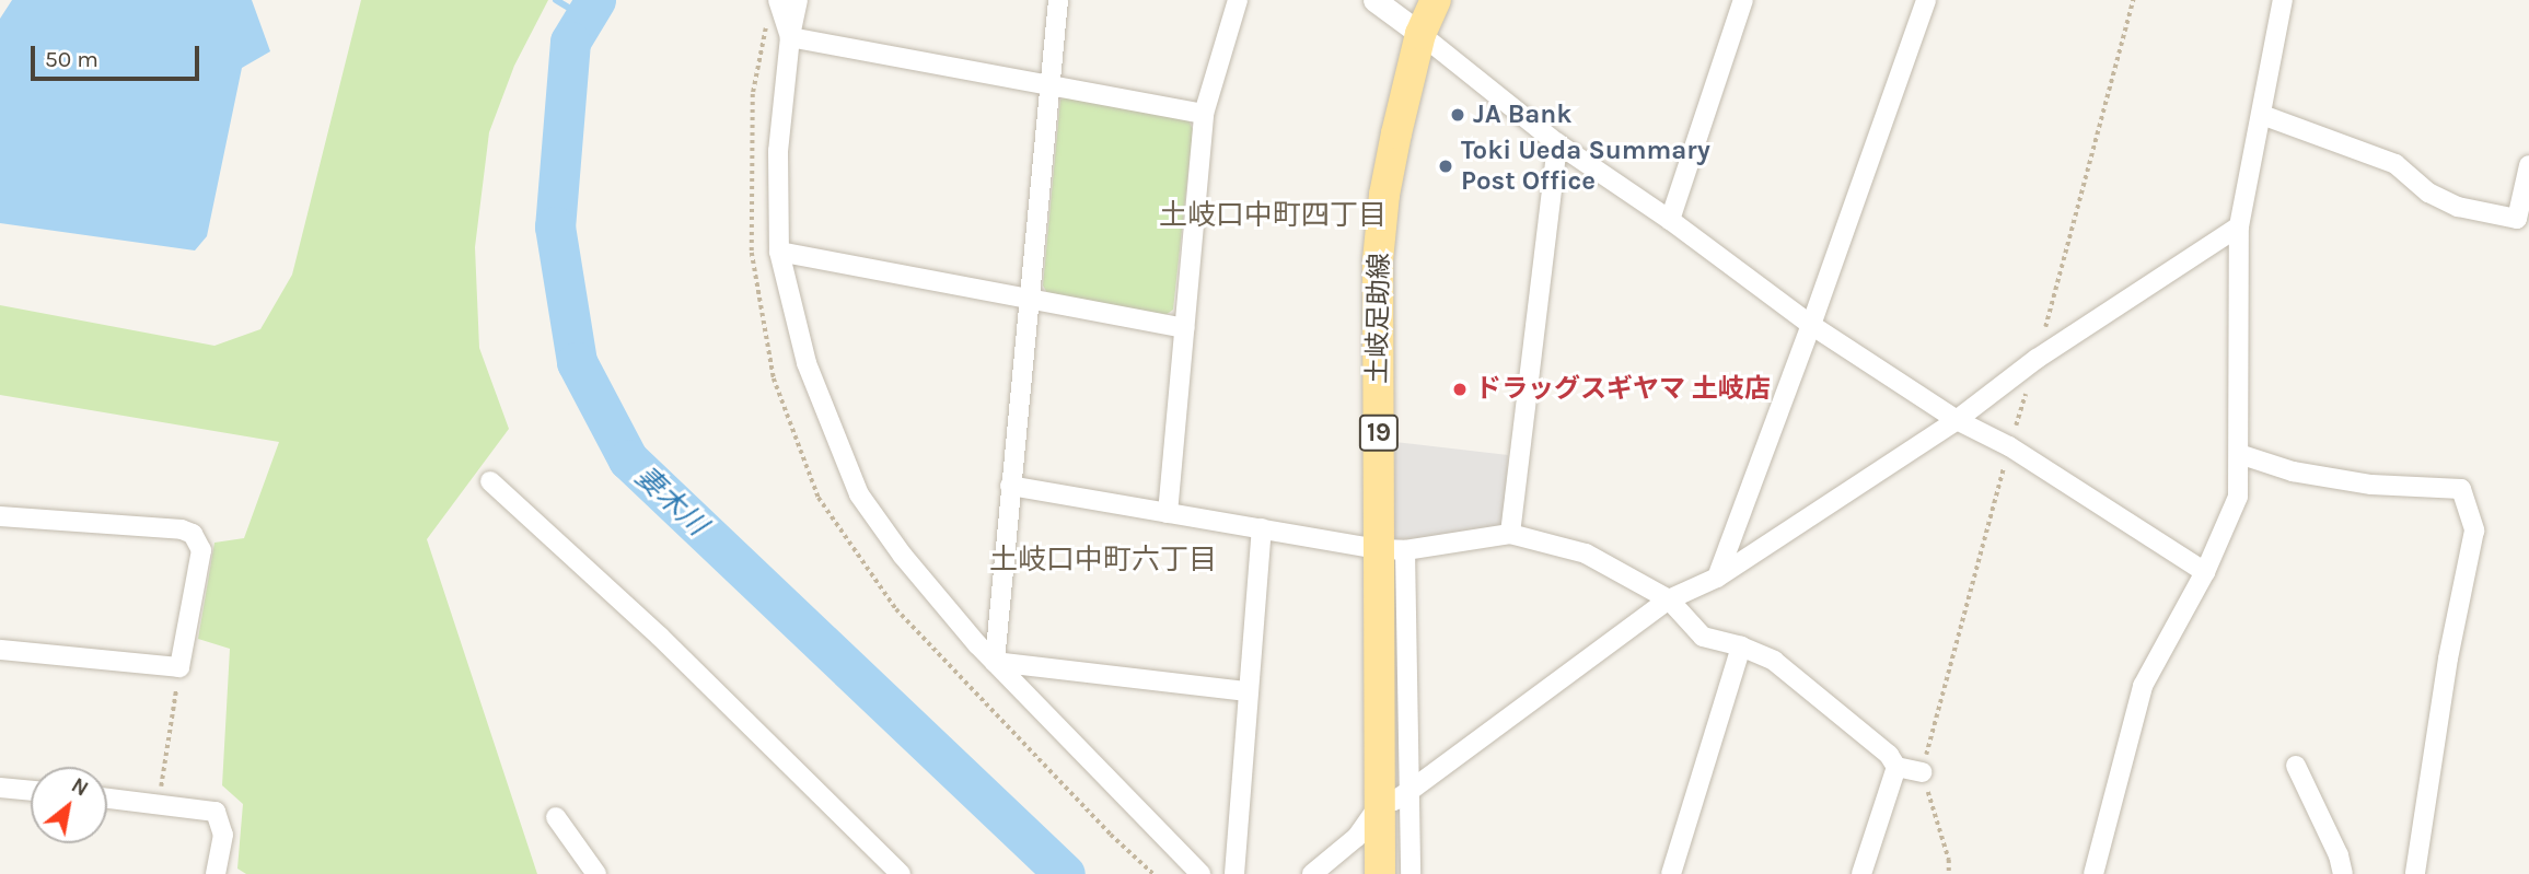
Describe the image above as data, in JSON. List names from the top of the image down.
{
  "streets": {
    "main road": ["土岐足助線", "19"]
  },
  "districts": ["土岐口中町四丁目", "土岐口中町六丁目"],
  "water": ["妻木川"],
  "places": ["JA Bank", "Toki Ueda Summary Post Office", "ドラッグスギヤマ 土岐店"],
  "scale_bar": "50 m",
  "north": "top right"
}
